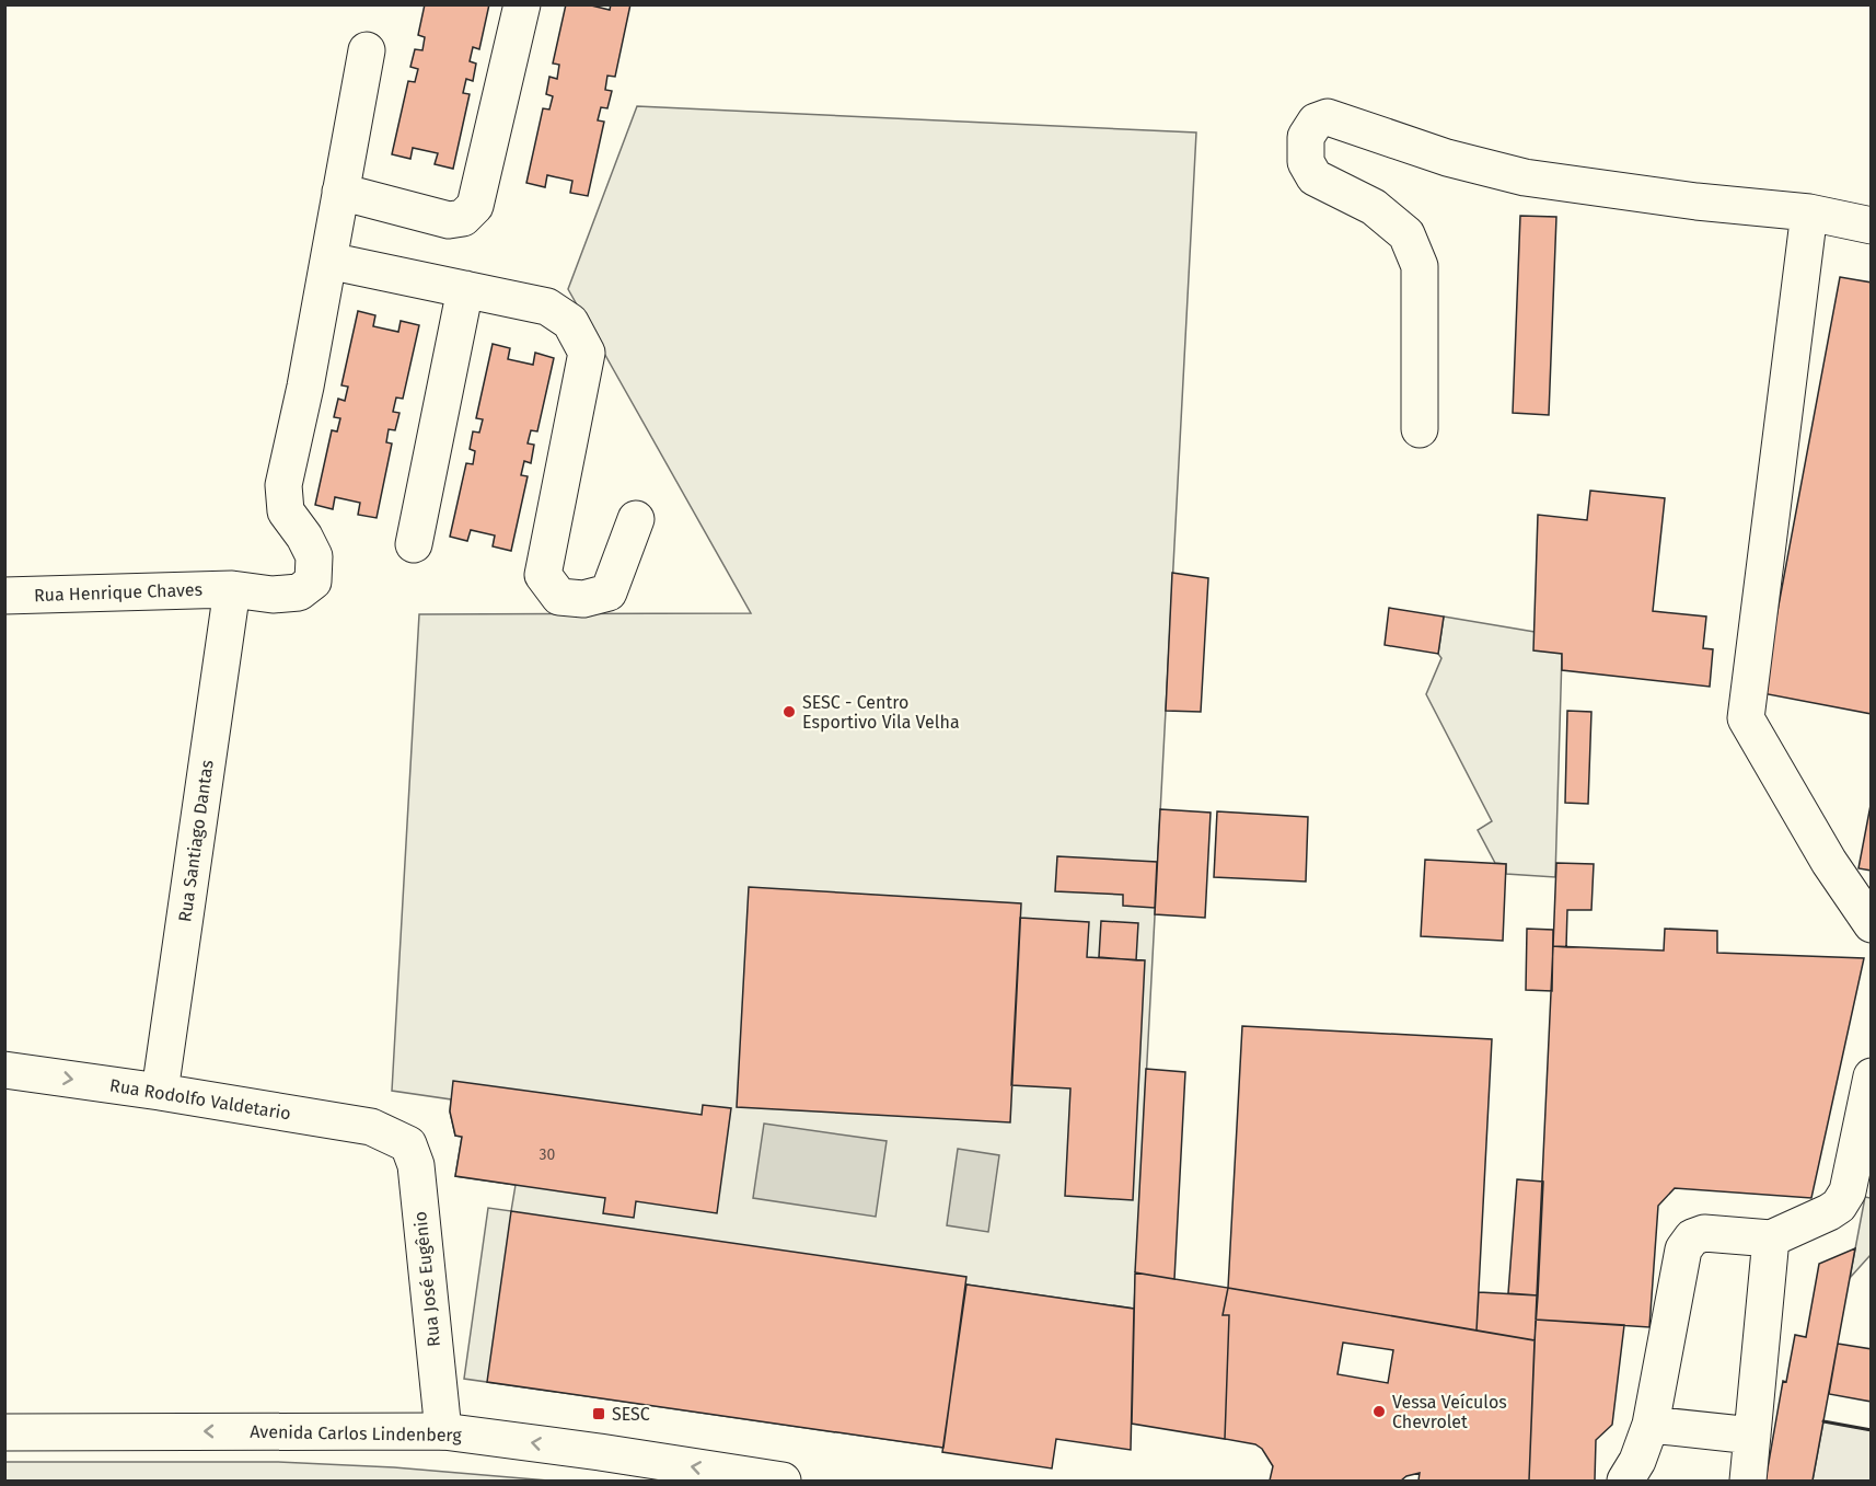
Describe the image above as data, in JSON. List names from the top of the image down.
{
  "streets": {
    "street": [
      "Rua Henrique Chaves",
      "Rua Santiago Dantas",
      "Rua Rodolfo Valdetario",
      "Rua José Eugênio",
      "Avenida Carlos Lindenberg"
    ]
  },
  "crossings": [
    ["Rua Henrique Chaves", "Rua Santiago Dantas"],
    ["Rua Santiago Dantas", "Rua Rodolfo Valdetario"],
    ["Rua Rodolfo Valdetario", "Rua José Eugênio"],
    ["Rua José Eugênio", "Avenida Carlos Lindenberg"]
  ],
  "one_way": ["Rua Rodolfo Valdetario", "Avenida Carlos Lindenberg"],
  "places": {
    "other": ["SESC - Centro Esportivo Vila Velha", "Vessa Veículos Chevrolet"],
    "transit": ["SESC"]
  },
  "house_numbers": ["30"]
}
